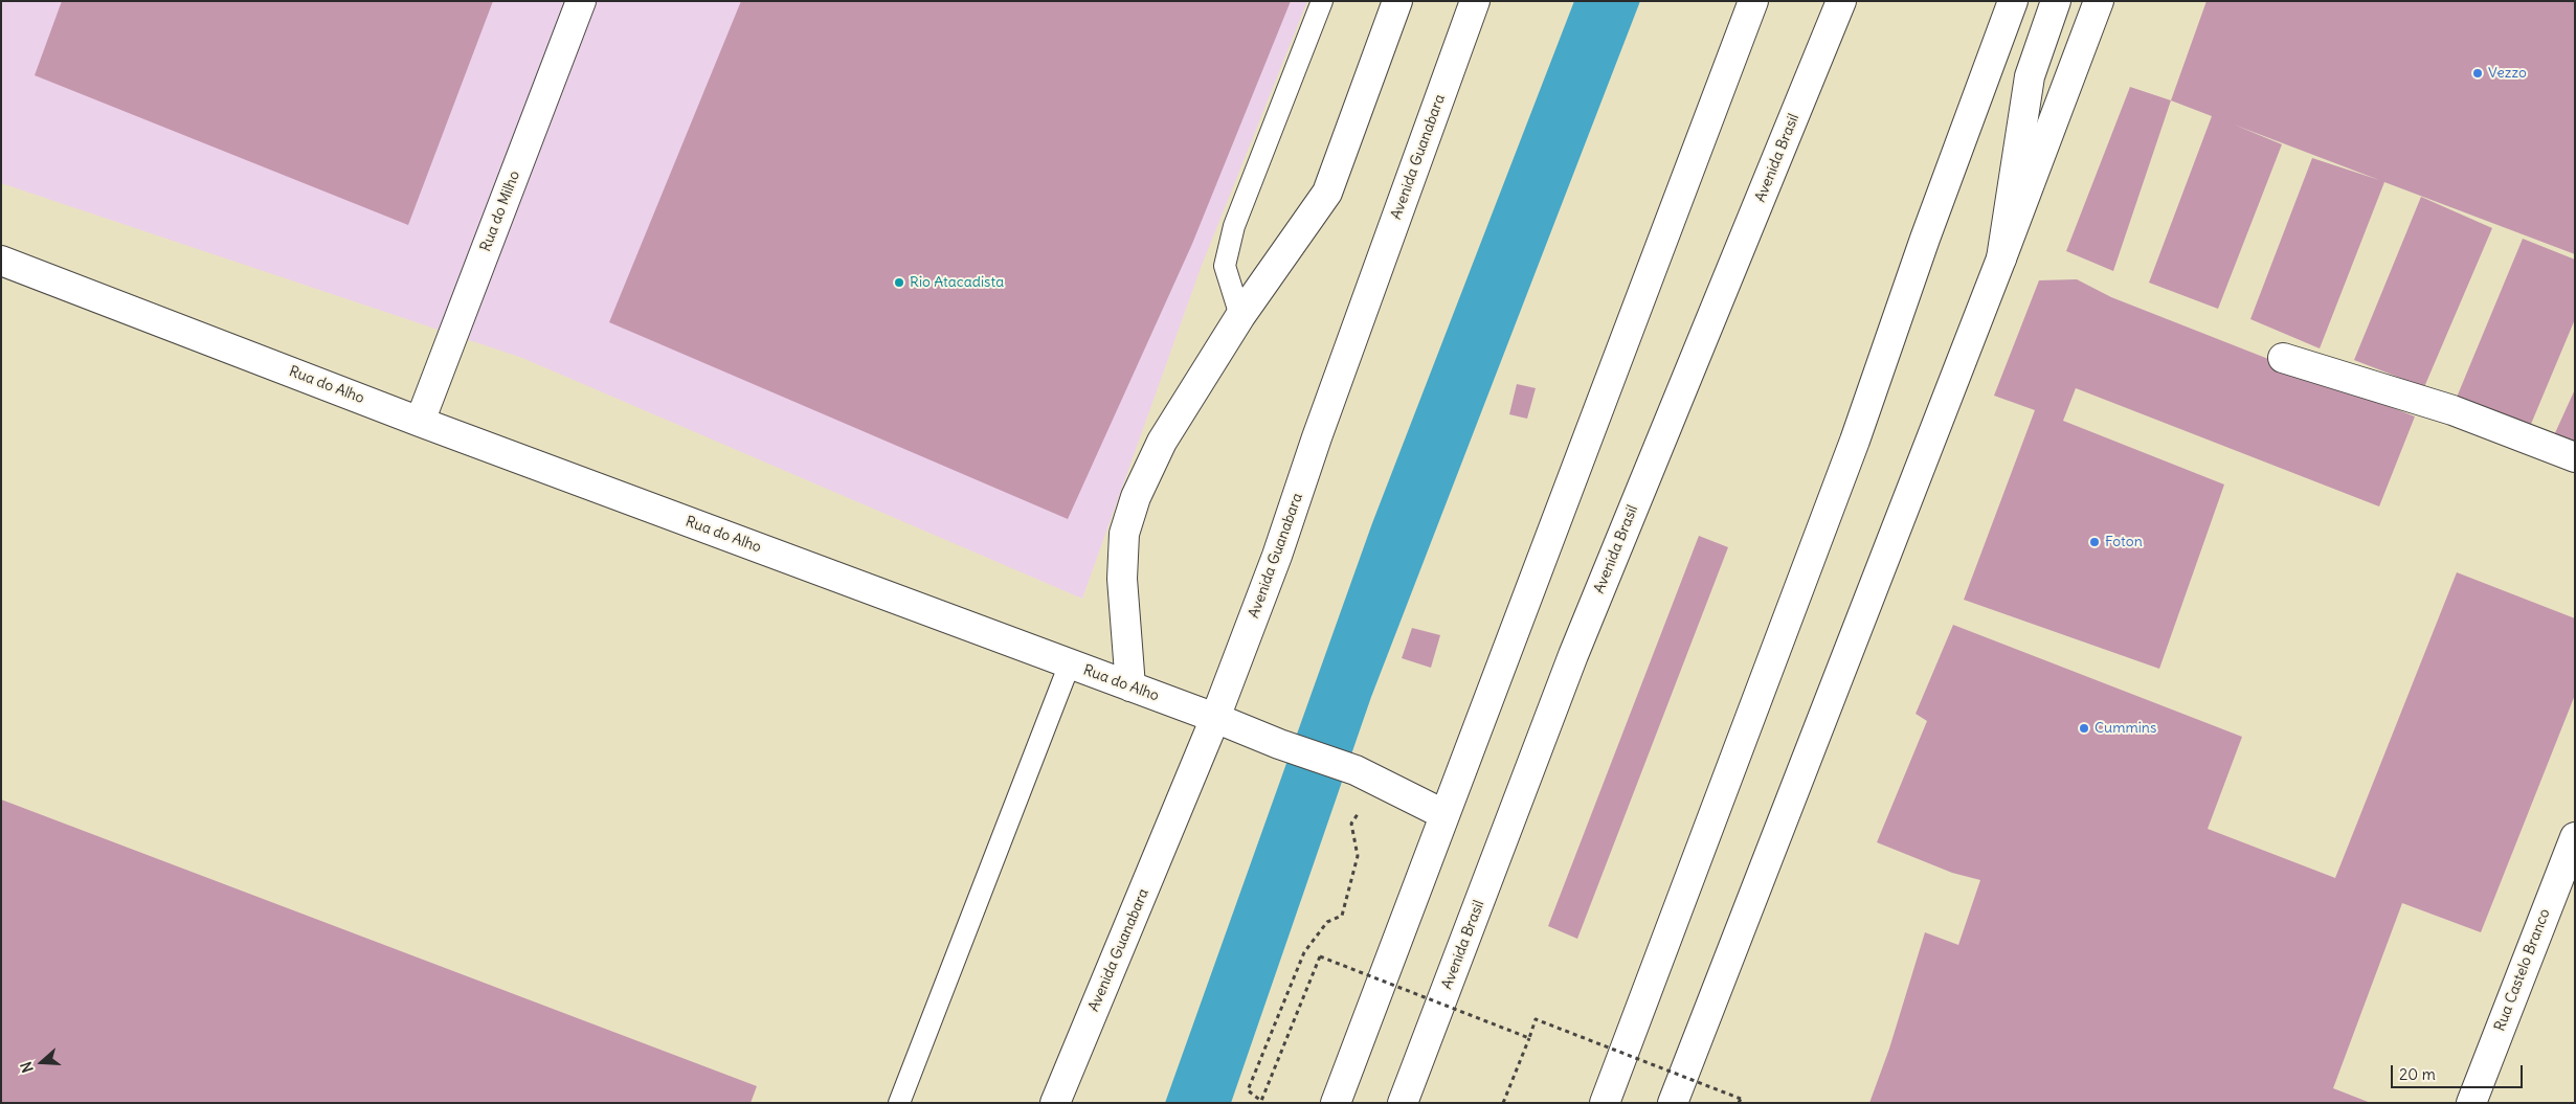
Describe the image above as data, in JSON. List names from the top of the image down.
{
  "streets": {
    "main road": [
      "Avenida Guanabara",
      "Avenida Brasil",
      "Rua do Milho",
      "Rua do Alho",
      "Rua Castelo Branco"
    ]
  },
  "crossings": [
    ["Avenida Guanabara", "Rua do Alho"],
    ["Rua do Milho", "Rua do Alho"]
  ],
  "places": [
    "Vezzo",
    "Rio Atacadista",
    "Foton",
    "Cummins"
  ],
  "scale_bar": "20 m",
  "north": "left"
}
